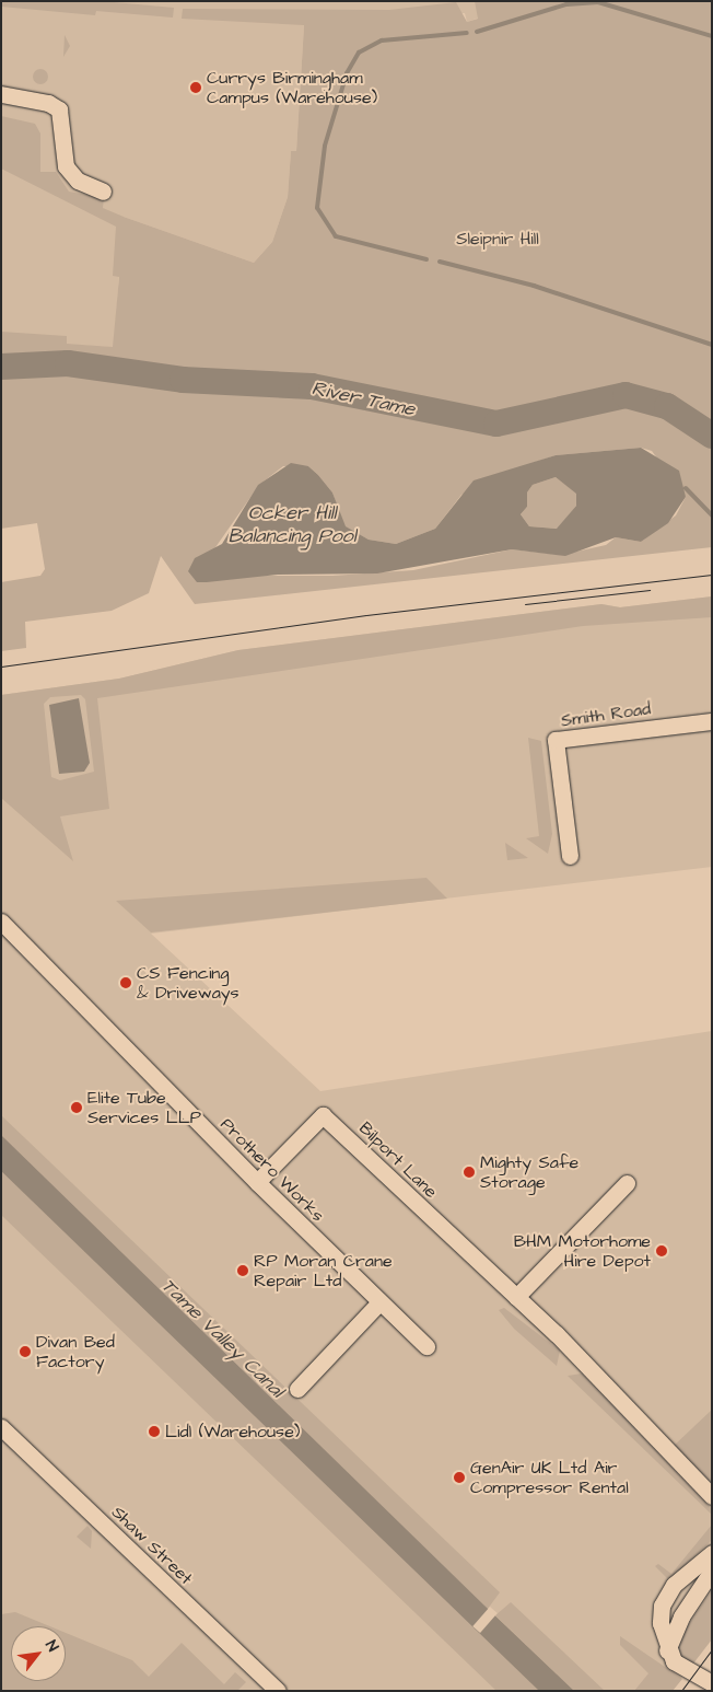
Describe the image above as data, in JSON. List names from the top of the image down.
{
  "streets": {
    "street": [
      "Smith Road",
      "Bilport Lane",
      "Prothero Works",
      "Shaw Street"
    ]
  },
  "crossings": [
    ["Bilport Lane", "Prothero Works"]
  ],
  "water": ["River Tame", "Ocker Hill Balancing Pool", "Tame Valley Canal"],
  "parks": ["Sleipnir Hill"],
  "places": [
    "Currys Birmingham Campus (Warehouse)",
    "CS Fencing & Driveways",
    "Elite Tube Services LLP",
    "Mighty Safe Storage",
    "BHM Motorhome Hire Depot",
    "RP Moran Crane Repair Ltd",
    "Divan Bed Factory",
    "Lidl (Warehouse)",
    "GenAir UK Ltd Air Compressor Rental"
  ],
  "north": "top right"
}
